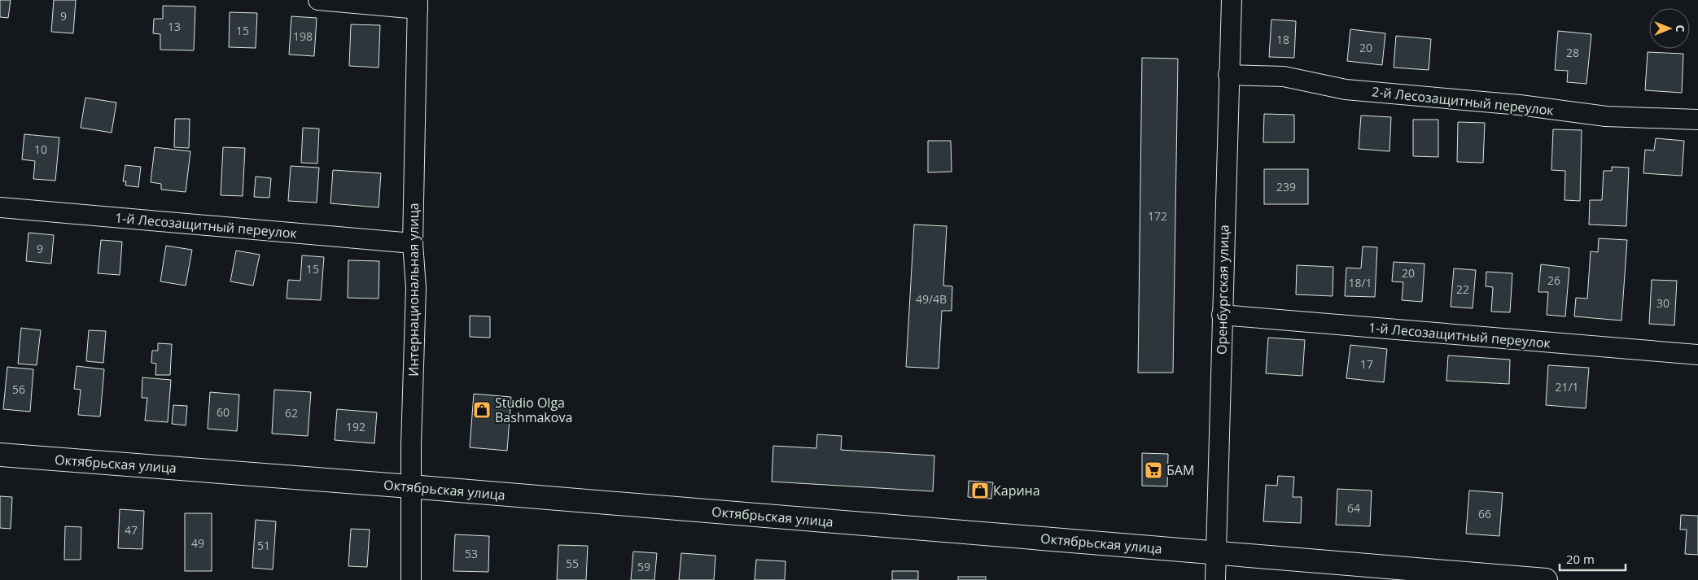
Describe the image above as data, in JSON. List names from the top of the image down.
{
  "streets": {
    "street": [
      "2-й Лесозащитный переулок",
      "1-й Лесозащитный переулок",
      "Интернациональная улица",
      "Оренбургская улица",
      "Октябрьская улица"
    ]
  },
  "crossings": [
    ["2-й Лесозащитный переулок", "Оренбургская улица"],
    ["1-й Лесозащитный переулок", "Интернациональная улица"],
    ["1-й Лесозащитный переулок", "Оренбургская улица"],
    ["Интернациональная улица", "Октябрьская улица"],
    ["Оренбургская улица", "Октябрьская улица"]
  ],
  "places": {
    "shop": ["Studio Olga Bashmakova", "Карина"],
    "supermarket": ["БАМ"]
  },
  "house_numbers": [
    "9",
    "13",
    "15",
    "198",
    "18",
    "20",
    "28",
    "10",
    "239",
    "172",
    "9",
    "15",
    "20",
    "26",
    "18/1",
    "22",
    "49/4В",
    "30",
    "17",
    "21/1",
    "56",
    "60",
    "62",
    "192",
    "64",
    "66",
    "47",
    "49",
    "51",
    "53",
    "55",
    "59"
  ],
  "scale_bar": "20 m",
  "north": "right"
}
